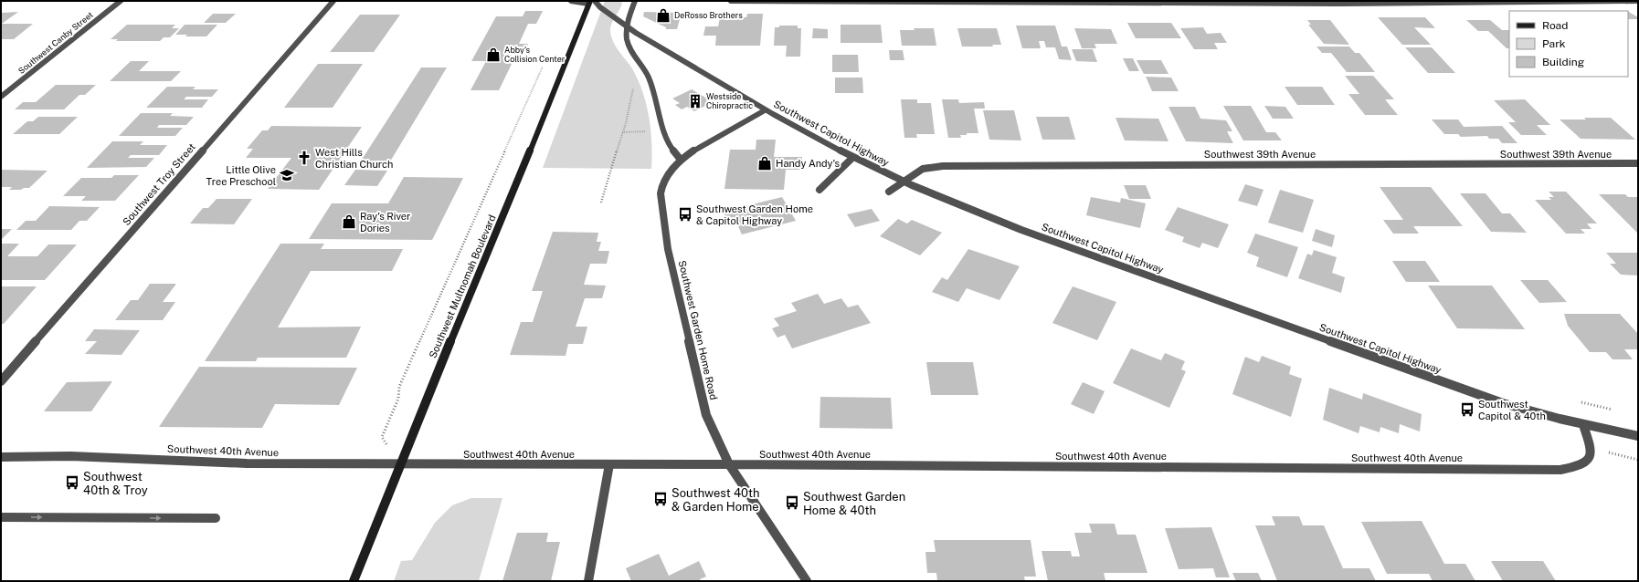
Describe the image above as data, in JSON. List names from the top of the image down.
{
  "streets": {
    "main road": ["Southwest Multnomah Boulevard"],
    "street": [
      "Southwest Canby Street",
      "Southwest Capitol Highway",
      "Southwest 39th Avenue",
      "Southwest Troy Street",
      "Southwest Garden Home Road",
      "Southwest 40th Avenue"
    ]
  },
  "crossings": [
    ["Southwest Capitol Highway", "Southwest 39th Avenue"],
    ["Southwest Capitol Highway", "Southwest Multnomah Boulevard"],
    ["Southwest Capitol Highway", "Southwest Garden Home Road"],
    ["Southwest Capitol Highway", "Southwest 40th Avenue"],
    ["Southwest Multnomah Boulevard", "Southwest 40th Avenue"],
    ["Southwest Garden Home Road", "Southwest 40th Avenue"]
  ],
  "places": {
    "shop": [
      "DeRosso Brothers",
      "Abby's Collision Center",
      "Handy Andy's",
      "Ray's River Dories"
    ],
    "building": ["Westside Chiropractic"],
    "church": ["West Hills Christian Church"],
    "school or university": ["Little Olive Tree Preschool"],
    "bus stop": [
      "Southwest Garden Home & Capitol Highway",
      "Southwest Capitol & 40th",
      "Southwest 40th & Troy",
      "Southwest 40th & Garden Home",
      "Southwest Garden Home & 40th"
    ]
  },
  "legend": ["Road", "Park", "Building"]
}
